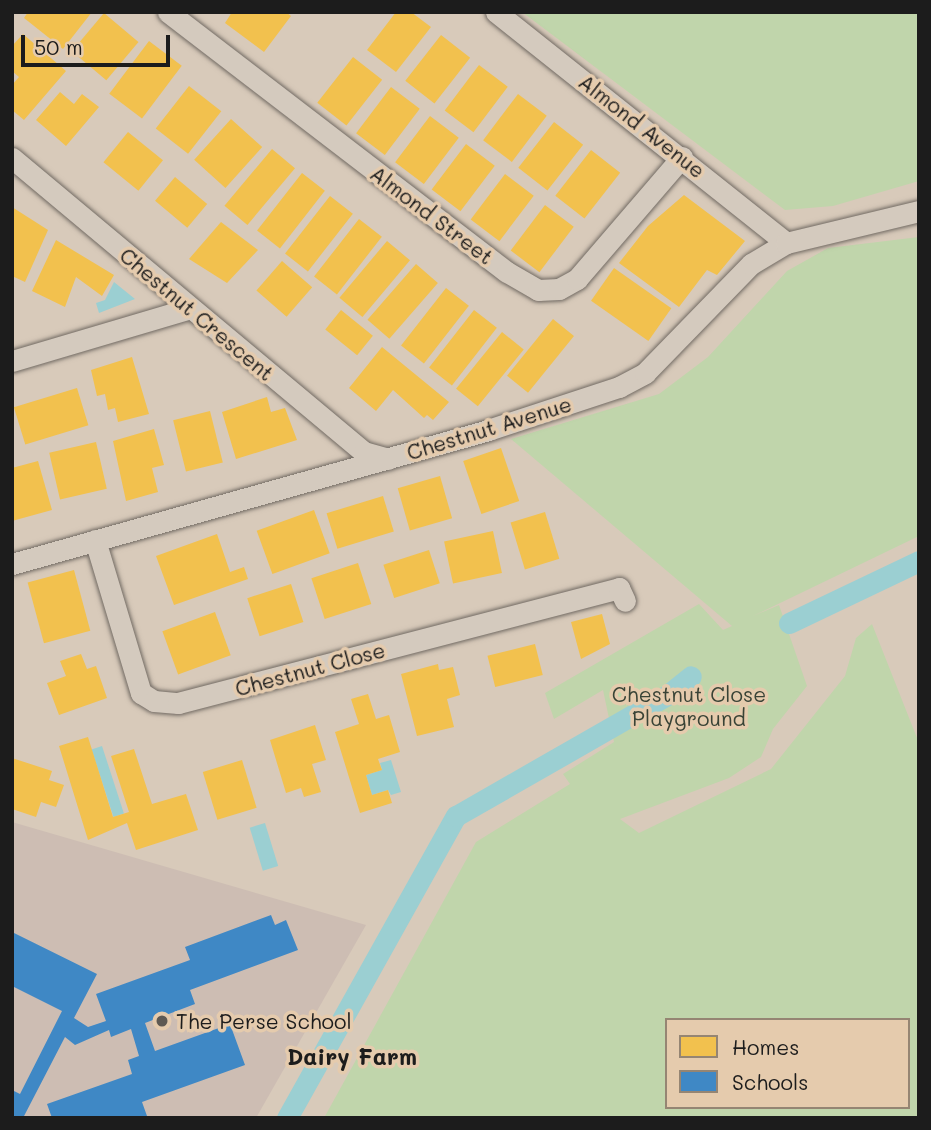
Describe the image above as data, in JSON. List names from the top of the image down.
{
  "streets": {
    "street": [
      "Almond Avenue",
      "Almond Street",
      "Chestnut Crescent",
      "Chestnut Avenue",
      "Chestnut Close"
    ]
  },
  "crossings": [
    ["Almond Avenue", "Almond Street"],
    ["Almond Avenue", "Chestnut Avenue"],
    ["Chestnut Crescent", "Chestnut Avenue"],
    ["Chestnut Avenue", "Chestnut Close"]
  ],
  "districts": ["Dairy Farm"],
  "parks": ["Chestnut Close Playground"],
  "places": ["The Perse School"],
  "legend": ["Homes", "Schools"],
  "scale_bar": "50 m"
}
